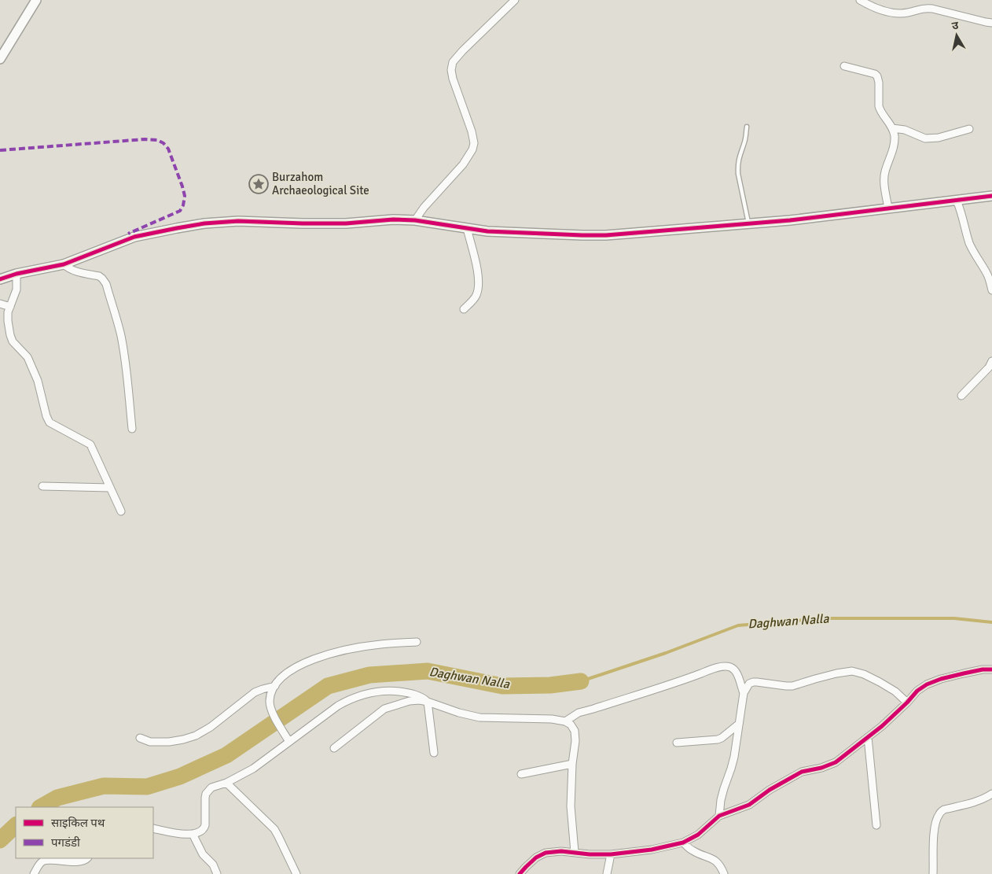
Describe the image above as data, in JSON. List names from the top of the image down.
{
  "water": ["Daghwan Nalla"],
  "places": {
    "place": ["Burzahom Archaeological Site"]
  },
  "legend": ["साइकिल पथ", "पगडंडी"],
  "north": "top"
}
